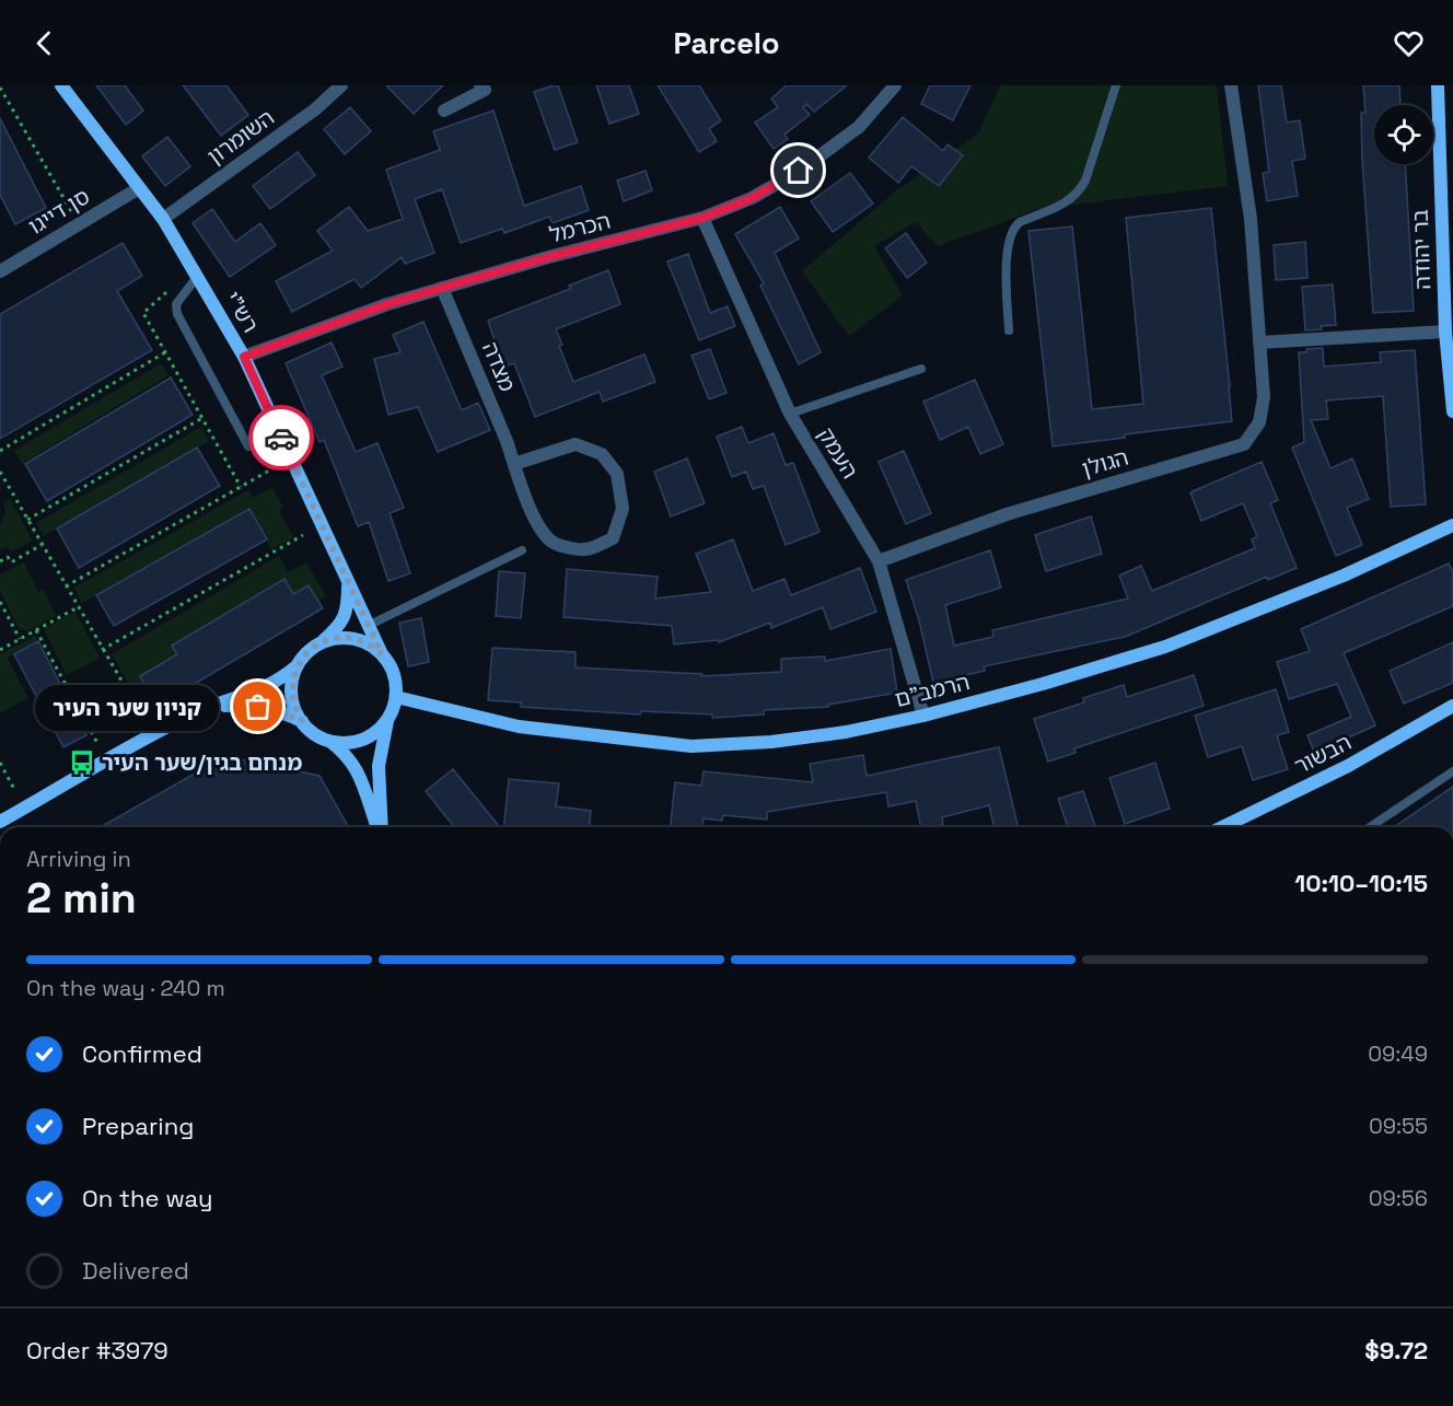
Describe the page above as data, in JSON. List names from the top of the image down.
{
  "streets": {
    "street": [
      "השומרון",
      "סן דייגו",
      "הכרמל",
      "בר יהודה",
      "רש\"י",
      "מצדה",
      "העמק",
      "הגולן",
      "הרמב\"ם",
      "הבשור"
    ]
  },
  "crossings": [
    ["השומרון", "רש\"י"],
    ["סן דייגו", "רש\"י"],
    ["הכרמל", "רש\"י"],
    ["הכרמל", "מצדה"],
    ["הכרמל", "העמק"],
    ["רש\"י", "הרמב\"ם"],
    ["העמק", "הגולן"],
    ["העמק", "הרמב\"ם"]
  ],
  "places": {
    "other": ["קניון שער העיר"],
    "bus stop": ["מנחם בגין/שער העיר"]
  },
  "page": {
    "header": "Parcelo",
    "bubble": "קניון שער העיר",
    "heading": ["2 min", "Arriving in", "10:10–10:15"],
    "panel": ["Order #3979", "$9.72"],
    "bar": "On the way · 240 m",
    "list": [
      ["Confirmed", "09:49"],
      ["Preparing", "09:55"],
      ["On the way", "09:56"],
      "Delivered"
    ]
  }
}
